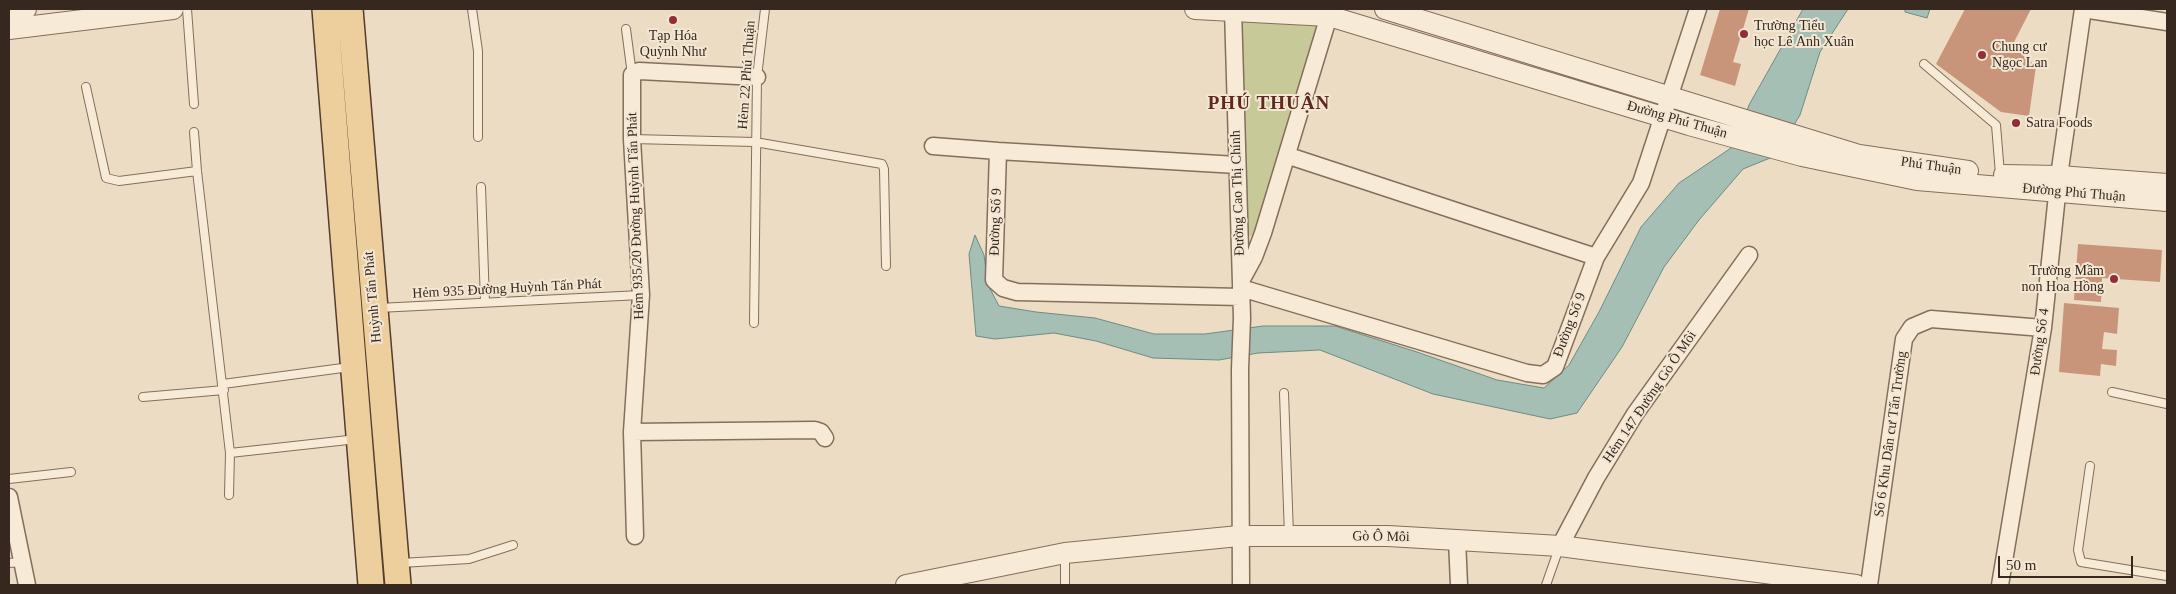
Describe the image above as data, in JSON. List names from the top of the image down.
{
  "streets": {
    "main road": ["Huỳnh Tấn Phát"],
    "street": [
      "Đường Phú Thuận",
      "Phú Thuận",
      "Đường Cao Thị Chính",
      "Hẻm 935/20 Đường Huỳnh Tấn Phát",
      "Đường Số 9",
      "Đường Số 4",
      "Hẻm 147 Đường Gò Ô Môi",
      "Số 6 Khu Dân cư Tấn Trường",
      "Gò Ô Môi"
    ],
    "lane": ["Hẻm 22 Phú Thuận", "Hẻm 935 Đường Huỳnh Tấn Phát"]
  },
  "crossings": [
    ["Đường Phú Thuận", "Phú Thuận"],
    ["Đường Phú Thuận", "Đường Cao Thị Chính"],
    ["Đường Phú Thuận", "Đường Số 9"],
    ["Đường Phú Thuận", "Đường Số 4"],
    ["Phú Thuận", "Đường Số 4"],
    ["Đường Cao Thị Chính", "Đường Số 9"],
    ["Đường Cao Thị Chính", "Gò Ô Môi"],
    ["Hẻm 935/20 Đường Huỳnh Tấn Phát", "Hẻm 935 Đường Huỳnh Tấn Phát"],
    ["Hẻm 935 Đường Huỳnh Tấn Phát", "Huỳnh Tấn Phát"],
    ["Đường Số 4", "Số 6 Khu Dân cư Tấn Trường"],
    ["Hẻm 147 Đường Gò Ô Môi", "Gò Ô Môi"]
  ],
  "districts": ["PHÚ THUẬN"],
  "places": [
    "Tạp Hóa Quỳnh Như",
    "Trường Tiểu học Lê Anh Xuân",
    "Chung cư Ngọc Lan",
    "Satra Foods",
    "Trường Mầm non Hoa Hồng"
  ],
  "scale_bar": "50 m"
}
